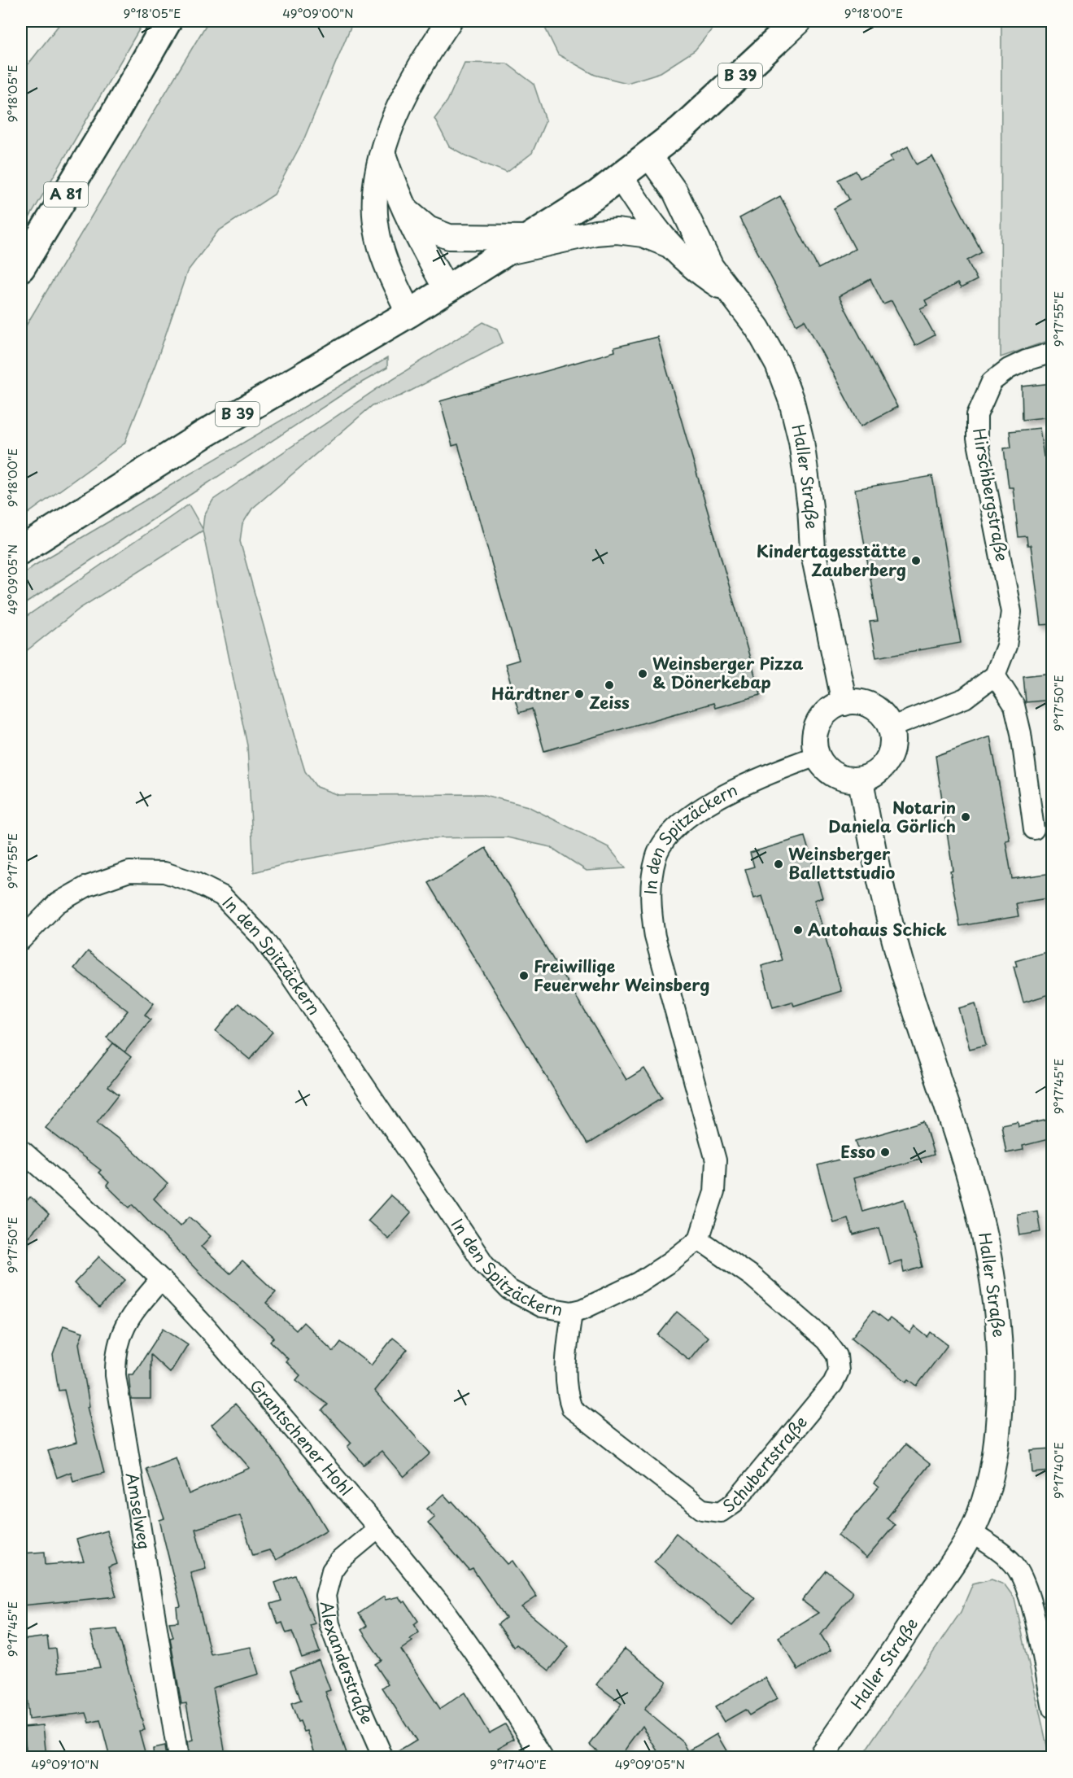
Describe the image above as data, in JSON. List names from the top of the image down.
{
  "streets": {
    "main road": ["B 39", "A 81"],
    "street": [
      "Haller Straße",
      "Hirschbergstraße",
      "In den Spitzäckern",
      "Grantschener Hohl",
      "Schubertstraße",
      "Amselweg",
      "Alexanderstraße"
    ]
  },
  "crossings": [
    ["B 39", "Haller Straße"],
    ["Haller Straße", "In den Spitzäckern"],
    ["In den Spitzäckern", "Schubertstraße"],
    ["Grantschener Hohl", "Amselweg"],
    ["Grantschener Hohl", "Alexanderstraße"]
  ],
  "places": [
    "Kindertagesstätte Zauberberg",
    "Weinsberger Pizza & Dönerkebap",
    "Zeiss",
    "Härdtner",
    "Notarin Daniela Görlich",
    "Weinsberger Ballettstudio",
    "Autohaus Schick",
    "Freiwillige Feuerwehr Weinsberg",
    "Esso"
  ],
  "coordinates": [
    "9°18'05\"E",
    "49°09'00\"N",
    "9°18'00\"E",
    "9°17'55\"E",
    "49°09'05\"N",
    "9°17'50\"E",
    "9°17'45\"E",
    "9°17'40\"E",
    "49°09'10\"N"
  ]
}
